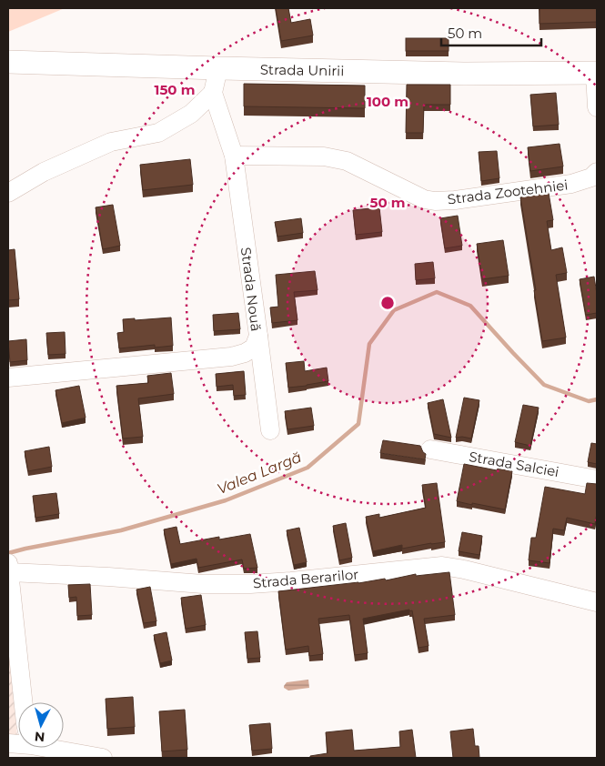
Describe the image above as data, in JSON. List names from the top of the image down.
{
  "streets": {
    "main road": ["Strada Unirii"],
    "street": [
      "Strada Zootehniei",
      "Strada Nouă",
      "Strada Salciei",
      "Strada Berarilor"
    ]
  },
  "crossings": [
    ["Strada Zootehniei", "Strada Nouă"]
  ],
  "water": ["Valea Largă"],
  "scale_bar": "50 m",
  "north": "bottom",
  "rings": ["150 m", "100 m", "50 m"]
}
